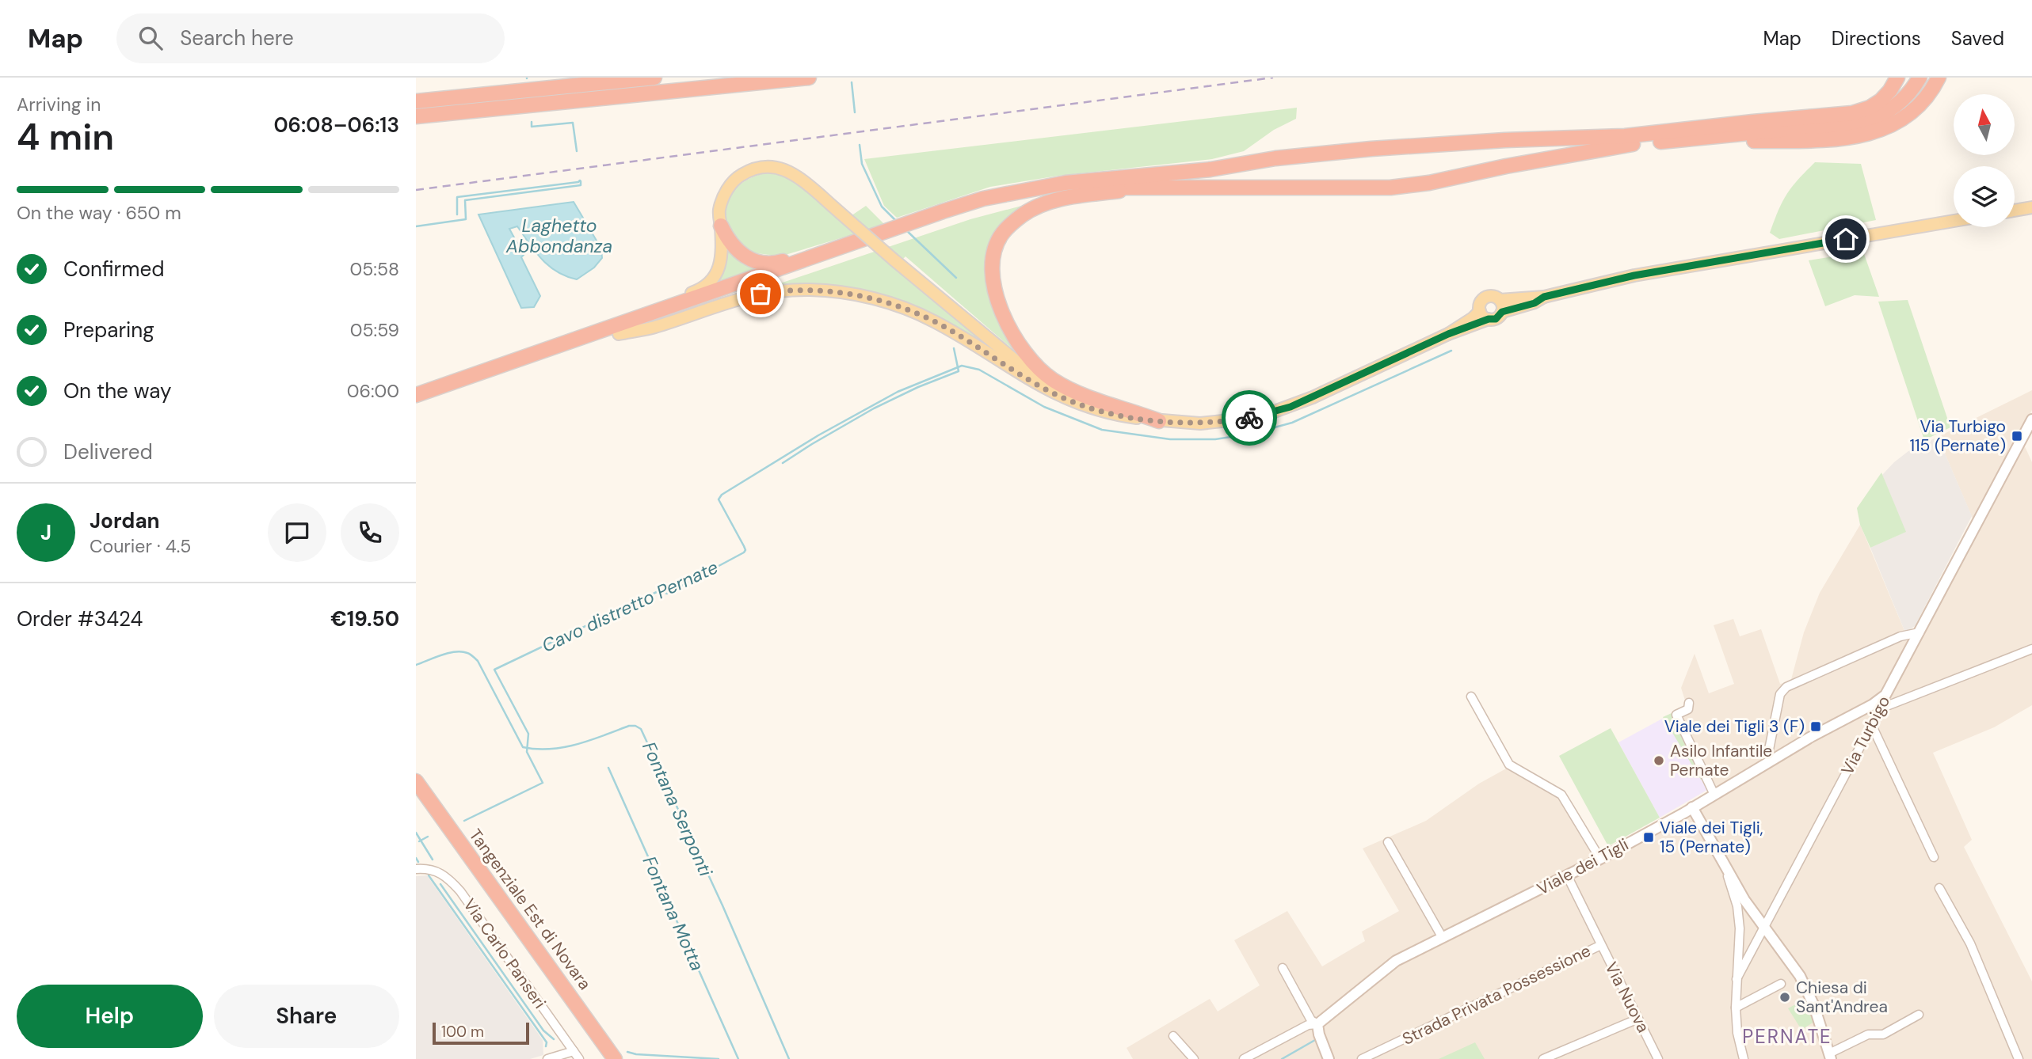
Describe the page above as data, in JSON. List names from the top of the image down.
{
  "streets": {
    "highway": ["Tangenziale Est di Novara"],
    "main road": ["Via Turbigo", "Viale dei Tigli"],
    "street": ["Via Carlo Panseri", "Strada Privata Possessione", "Via Nuova"]
  },
  "crossings": [
    ["Via Turbigo", "Viale dei Tigli"],
    ["Viale dei Tigli", "Via Nuova"],
    ["Strada Privata Possessione", "Via Nuova"]
  ],
  "districts": ["PERNATE"],
  "water": [
    "Laghetto Abbondanza",
    "Cavo distretto Pernate",
    "Fontana Serponti",
    "Fontana Motta"
  ],
  "places": {
    "transit": ["Via Turbigo 115 (Pernate)", "Viale dei Tigli 3 (F)", "Viale dei Tigli, 15 (Pernate)"],
    "other": ["Asilo Infantile Pernate", "Chiesa di Sant'Andrea"]
  },
  "scale_bar": "100 m",
  "north": "top",
  "page": {
    "header": "Map",
    "search": "Search here",
    "nav": ["Map", "Directions", "Saved"],
    "heading": ["4 min", "Arriving in", "06:08–06:13"],
    "panel": [
      "Jordan",
      "Courier · 4.5",
      "Order #3424",
      "€19.50"
    ],
    "bar": "On the way · 650 m",
    "list": [
      ["Confirmed", "05:58"],
      ["Preparing", "05:59"],
      ["On the way", "06:00"],
      "Delivered"
    ],
    "round": "J",
    "buttons": ["Help", "Share"],
    "scale": "100 m"
  }
}
